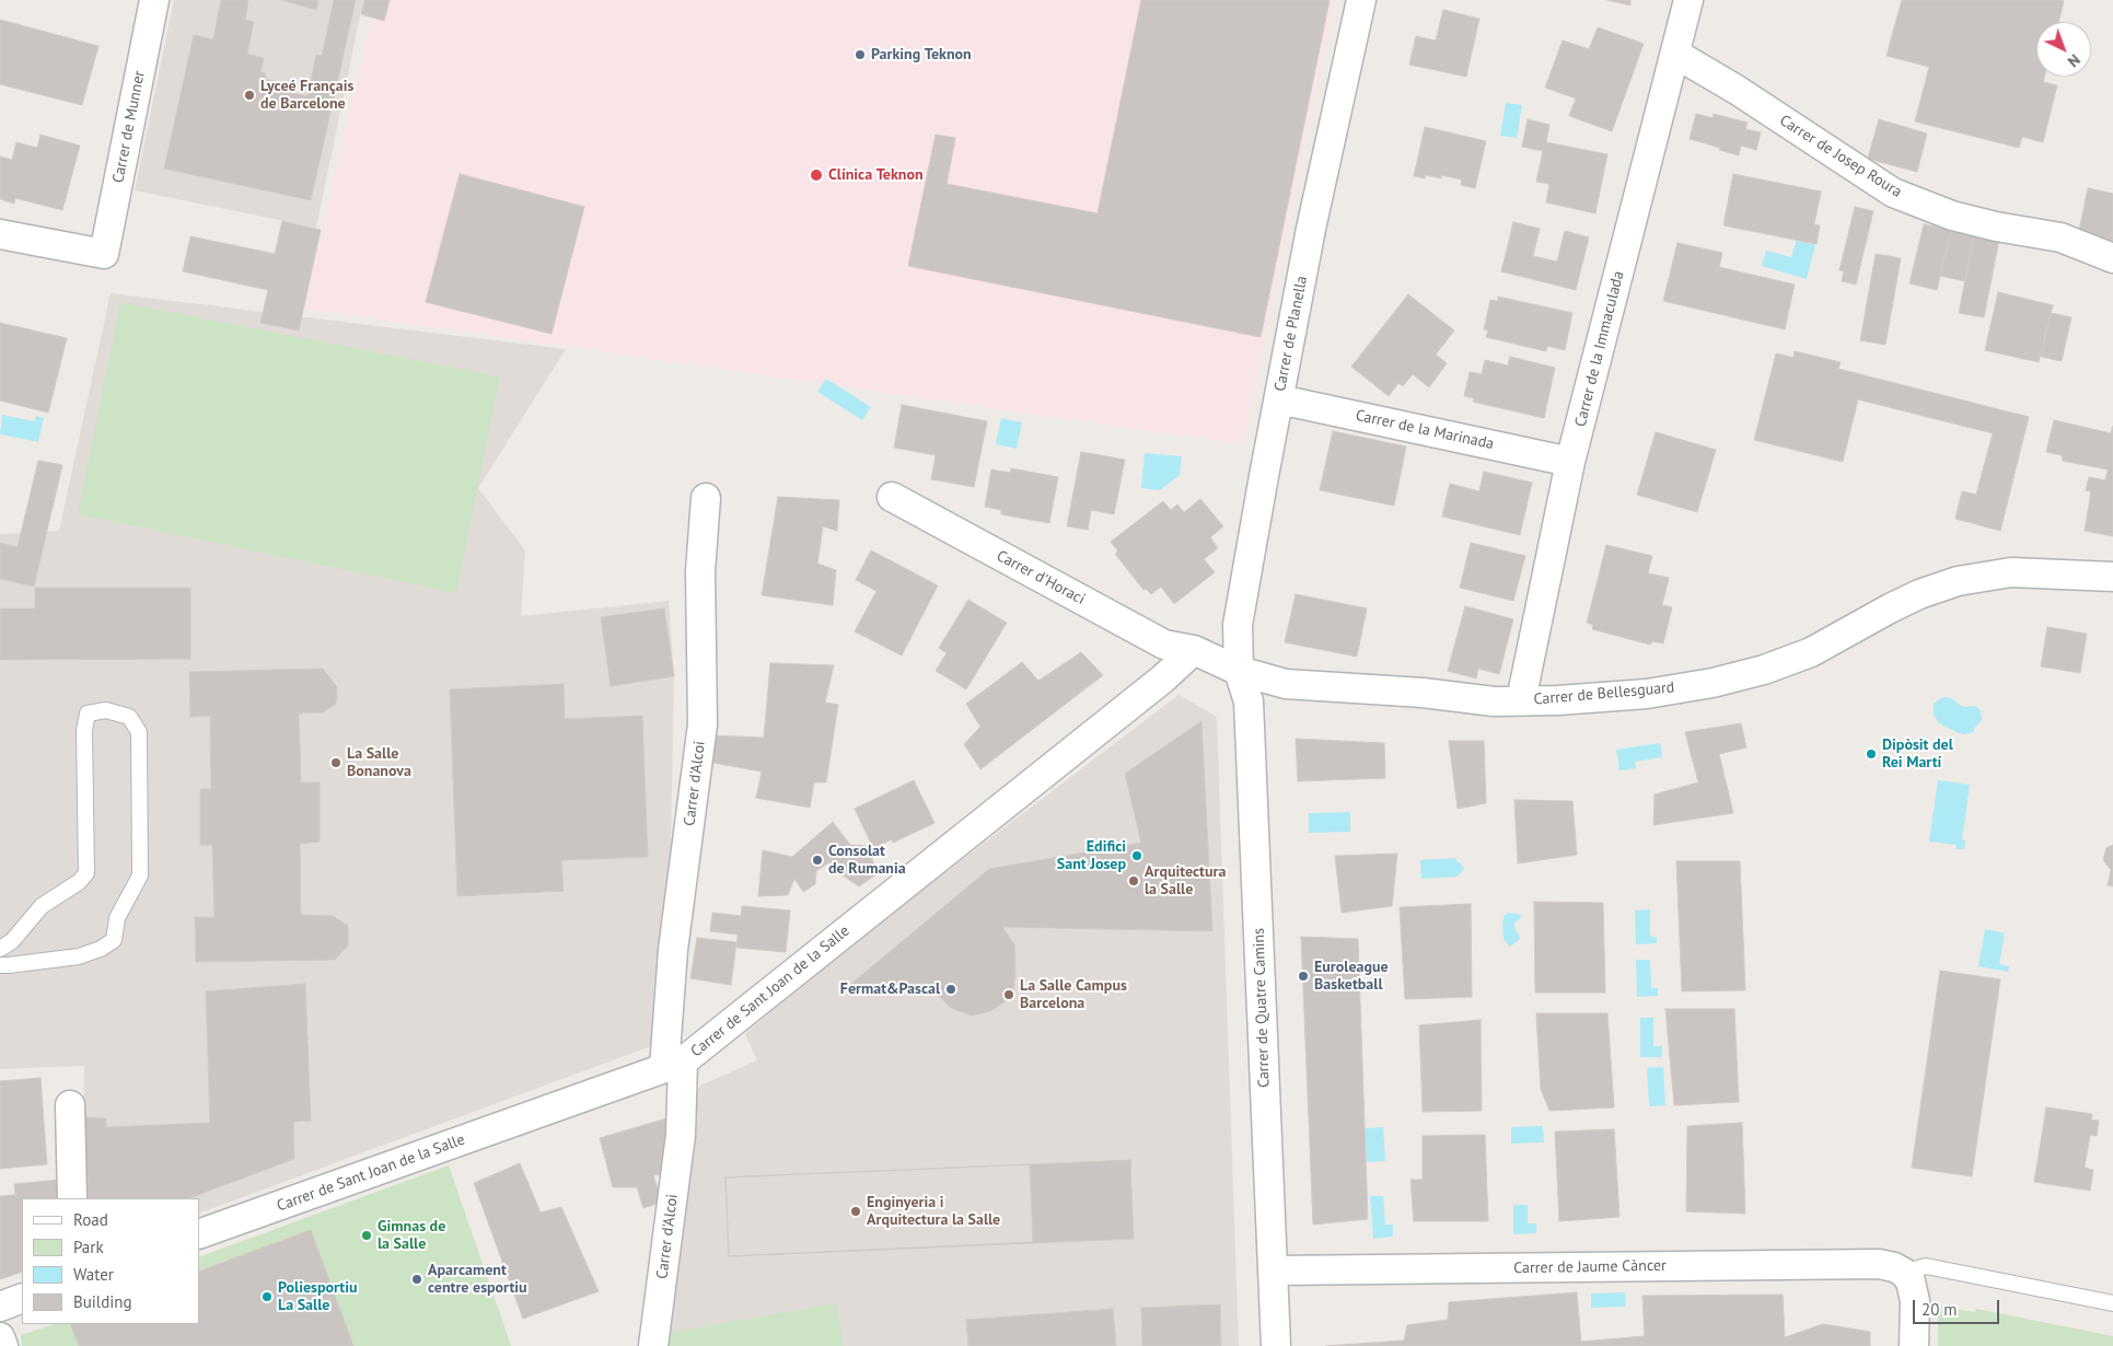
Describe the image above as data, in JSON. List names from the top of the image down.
{
  "streets": {
    "street": [
      "Carrer de Munner",
      "Carrer de Josep Roura",
      "Carrer de Planella",
      "Carrer de la Immaculada",
      "Carrer de la Marinada",
      "Carrer d'Horaci",
      "Carrer de Bellesguard",
      "Carrer d'Alcoi",
      "Carrer de Sant Joan de la Salle",
      "Carrer de Quatre Camins",
      "Carrer de Jaume Càncer"
    ]
  },
  "crossings": [
    ["Carrer de Josep Roura", "Carrer de la Immaculada"],
    ["Carrer de Planella", "Carrer de la Marinada"],
    ["Carrer de Planella", "Carrer de Bellesguard"],
    ["Carrer de Planella", "Carrer de Quatre Camins"],
    ["Carrer de la Immaculada", "Carrer de la Marinada"],
    ["Carrer de la Immaculada", "Carrer de Bellesguard"],
    ["Carrer d'Horaci", "Carrer de Sant Joan de la Salle"],
    ["Carrer de Bellesguard", "Carrer de Quatre Camins"],
    ["Carrer d'Alcoi", "Carrer de Sant Joan de la Salle"],
    ["Carrer de Quatre Camins", "Carrer de Jaume Càncer"]
  ],
  "places": [
    "Parking Teknon",
    "Lyceé Français de Barcelone",
    "Clínica Teknon",
    "Dipòsit del Rei Martí",
    "La Salle Bonanova",
    "Edifici Sant Josep",
    "Consolat de Rumania",
    "Arquitectura la Salle",
    "Euroleague Basketball",
    "Fermat&Pascal",
    "La Salle Campus Barcelona",
    "Enginyeria i Arquitectura la Salle",
    "Gimnas de la Salle",
    "Aparcament centre esportiu",
    "Poliesportiu La Salle"
  ],
  "legend": [
    "Road",
    "Park",
    "Water",
    "Building"
  ],
  "scale_bar": "20 m",
  "north": "bottom right"
}
